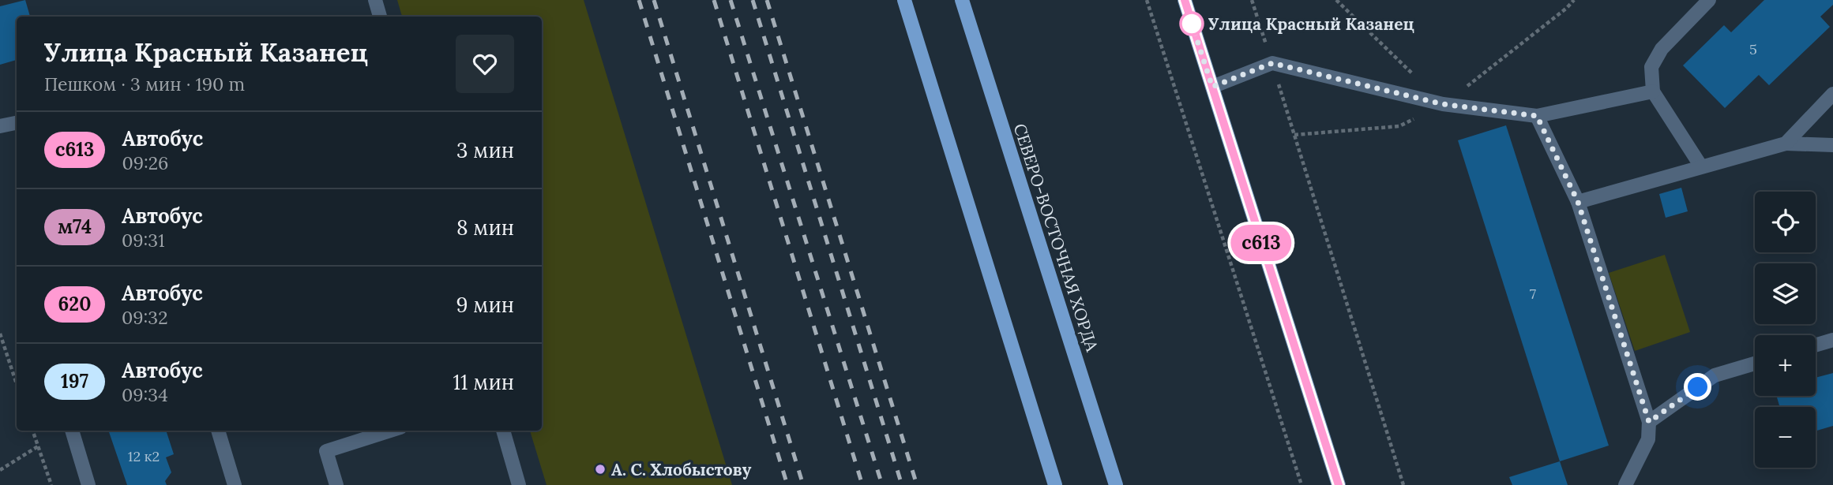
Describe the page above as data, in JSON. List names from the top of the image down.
{
  "streets": {
    "main road": ["СЕВЕРО-ВОСТОЧНАЯ ХОРДА"]
  },
  "places": ["Улица Красный Казанец", "А. С. Хлобыстову"],
  "lines": ["bus line с613"],
  "house_numbers": ["5", "7", "12 к2"],
  "page": {
    "on_map": "с613",
    "heading": ["Улица Красный Казанец", "Пешком · 3 мин · 190 m"],
    "list": [
      {
        "mark": "с613",
        "name": "Автобус",
        "note": "09:26",
        "value": "3 мин"
      },
      {
        "mark": "м74",
        "name": "Автобус",
        "note": "09:31",
        "value": "8 мин"
      },
      {
        "mark": "620",
        "name": "Автобус",
        "note": "09:32",
        "value": "9 мин"
      },
      {
        "mark": "197",
        "name": "Автобус",
        "note": "09:34",
        "value": "11 мин"
      }
    ],
    "map_buttons": ["+", "−"]
  }
}
